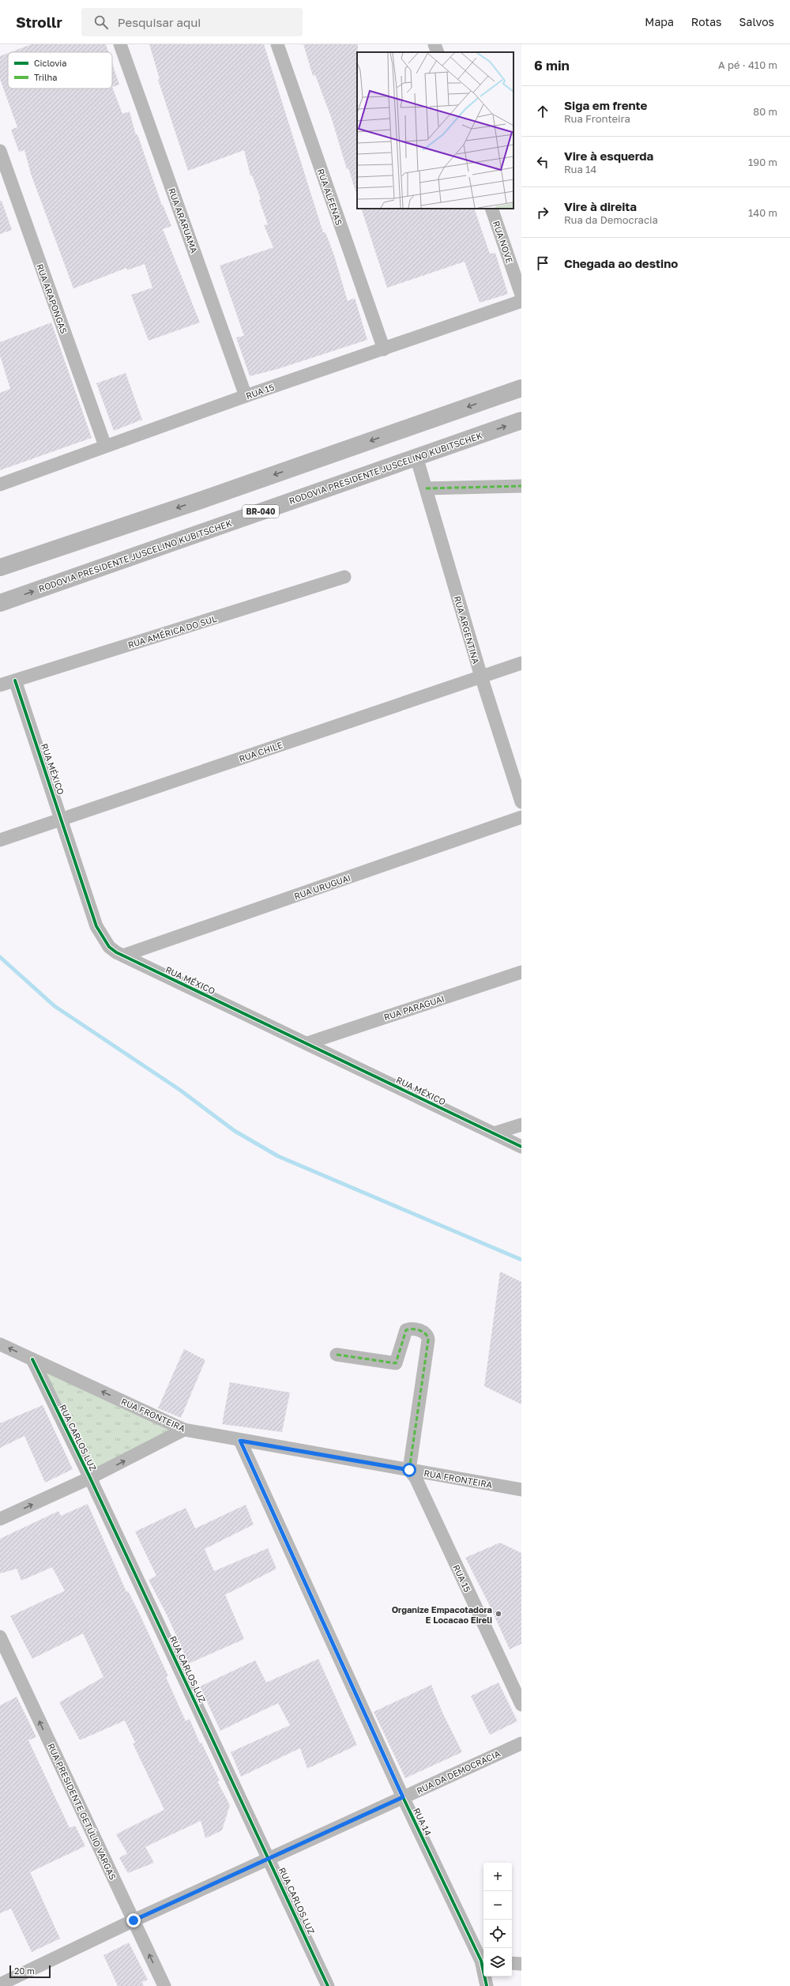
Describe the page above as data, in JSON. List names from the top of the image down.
{
  "streets": {
    "highway": ["RODOVIA PRESIDENTE JUSCELINO KUBITSCHEK", "BR-040"],
    "street": [
      "RUA ALFENAS",
      "RUA ARARUAMA",
      "RUA NOVE",
      "RUA ARAPONGAS",
      "RUA 15",
      "RUA ARGENTINA",
      "RUA AMÉRICA DO SUL",
      "RUA CHILE",
      "RUA MÉXICO",
      "RUA URUGUAI",
      "RUA PARAGUAI",
      "RUA FRONTEIRA",
      "RUA CARLOS LUZ",
      "RUA DA DEMOCRACIA",
      "RUA PRESIDENTE GETÚLIO VARGAS",
      "RUA 14"
    ]
  },
  "crossings": [
    ["RUA ALFENAS", "RUA 15"],
    ["RUA ARARUAMA", "RUA 15"],
    ["RUA ARAPONGAS", "RUA 15"],
    ["RUA 15", "RUA FRONTEIRA"],
    ["RODOVIA PRESIDENTE JUSCELINO KUBITSCHEK", "RUA ARGENTINA"],
    ["RUA ARGENTINA", "RUA CHILE"],
    ["RUA AMÉRICA DO SUL", "RUA MÉXICO"],
    ["RUA CHILE", "RUA MÉXICO"],
    ["RUA MÉXICO", "RUA URUGUAI"],
    ["RUA MÉXICO", "RUA PARAGUAI"],
    ["RUA FRONTEIRA", "RUA CARLOS LUZ"],
    ["RUA FRONTEIRA", "RUA 14"],
    ["RUA CARLOS LUZ", "RUA DA DEMOCRACIA"],
    ["RUA DA DEMOCRACIA", "RUA PRESIDENTE GETÚLIO VARGAS"],
    ["RUA DA DEMOCRACIA", "RUA 14"]
  ],
  "one_way": ["RUA FRONTEIRA", "RUA PRESIDENTE GETÚLIO VARGAS"],
  "places": ["Organize Empacotadora E Locacao Eireli"],
  "legend": ["Ciclovia", "Trilha"],
  "scale_bar": "20 m",
  "page": {
    "header": "Strollr",
    "search": "Pesquisar aqui",
    "nav": ["Mapa", "Rotas", "Salvos"],
    "heading": ["6 min", "A pé · 410 m"],
    "list": [
      ["Siga em frente", "Rua Fronteira", "80 m"],
      ["Vire à esquerda", "Rua 14", "190 m"],
      ["Vire à direita", "Rua da Democracia", "140 m"],
      "Chegada ao destino"
    ],
    "map_buttons": ["+", "−"],
    "scale": "20 m"
  }
}
